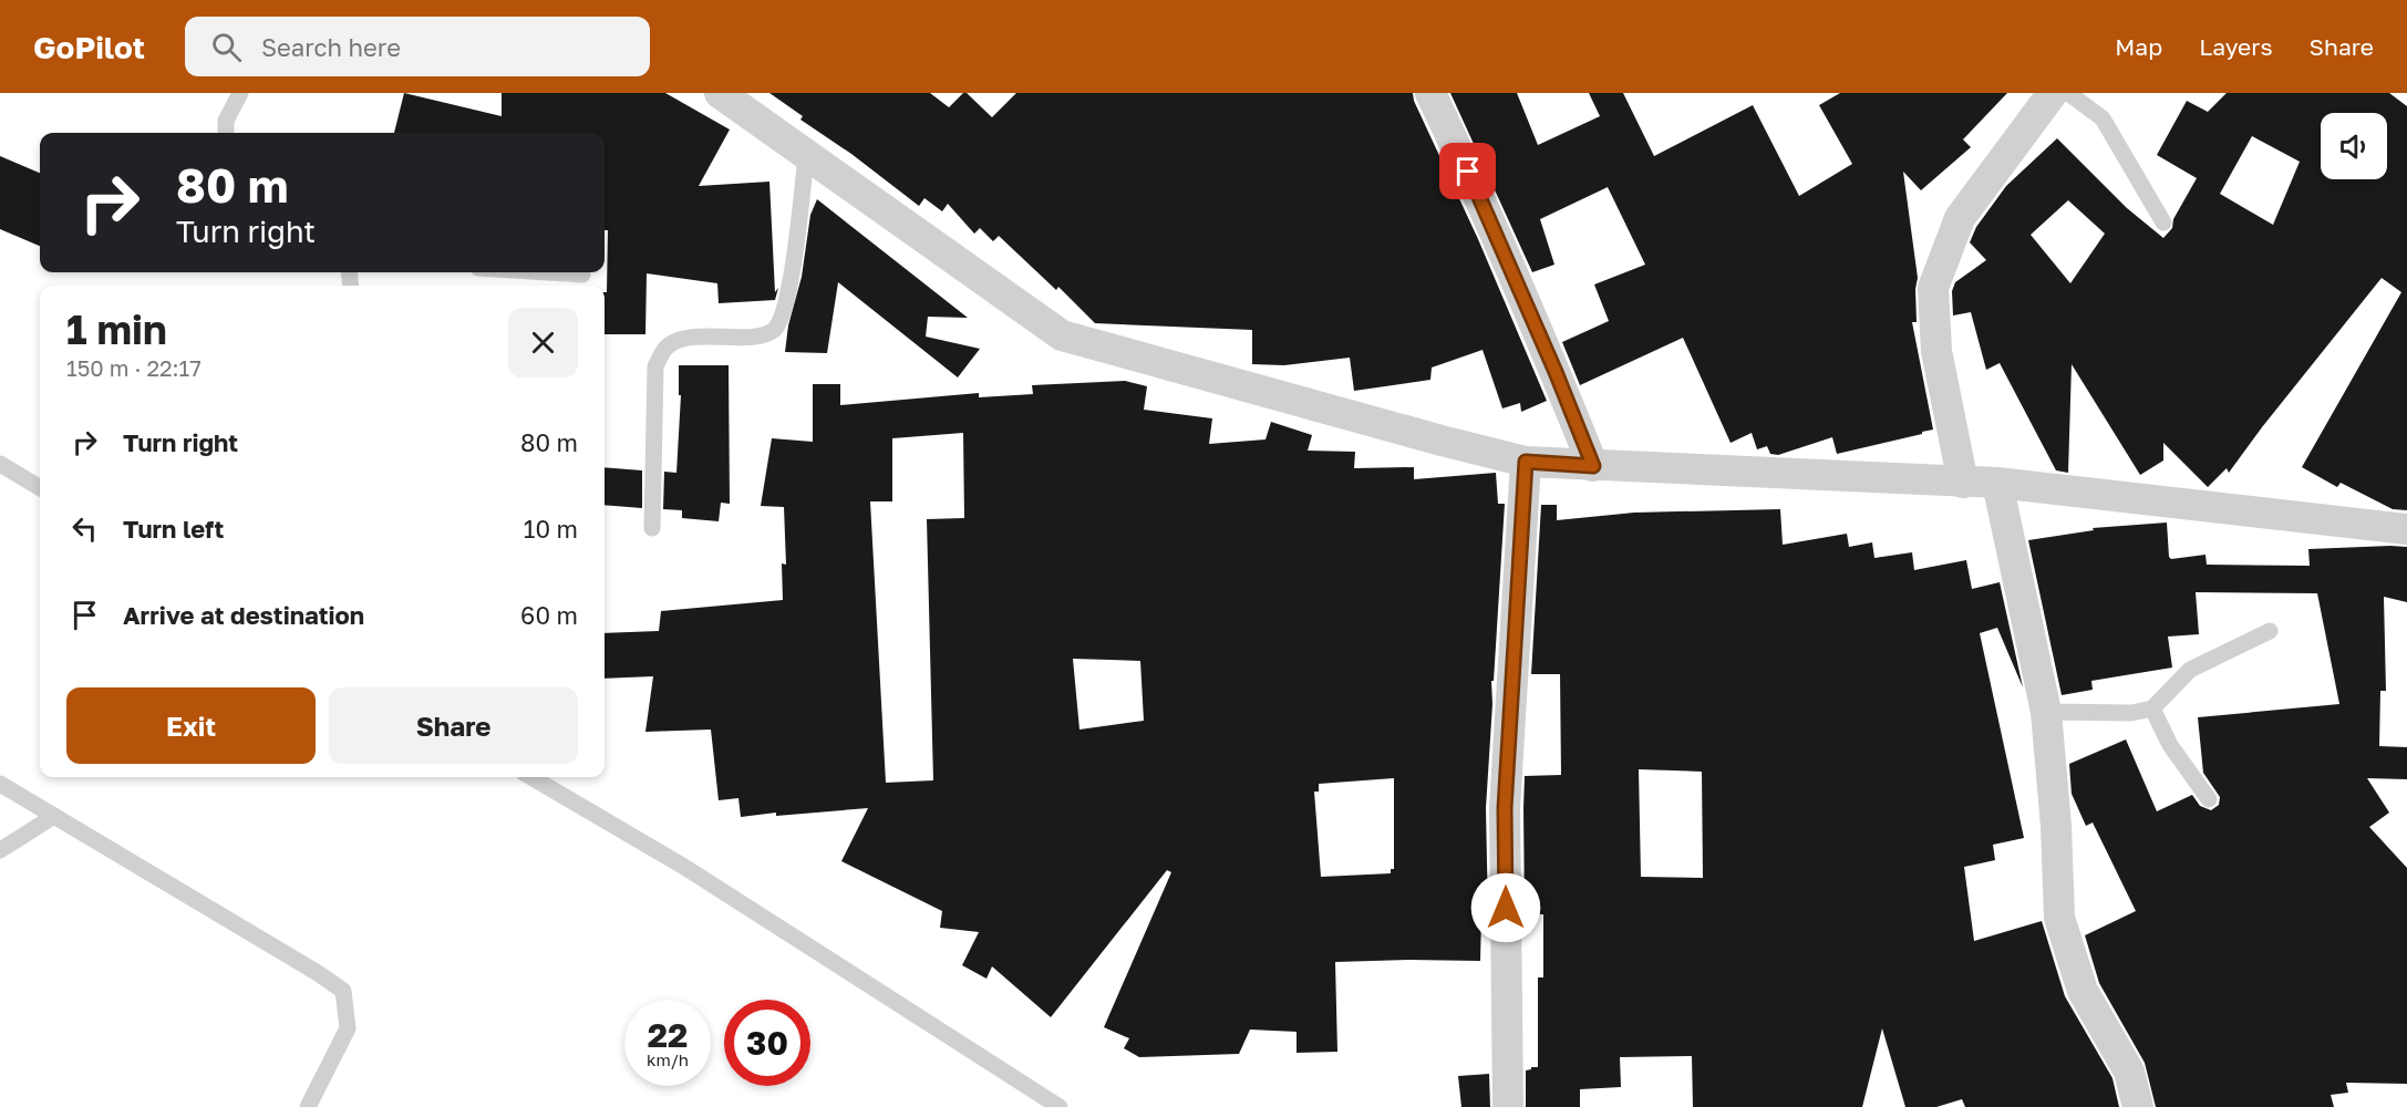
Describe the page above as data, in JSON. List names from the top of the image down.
{
  "page": {
    "header": "GoPilot",
    "search": "Search here",
    "nav": ["Map", "Layers", "Share"],
    "turn": ["80 m", "Turn right"],
    "heading": ["1 min", "150 m · 22:17"],
    "list": [
      {
        "name": "Turn right",
        "value": "80 m"
      },
      {
        "name": "Turn left",
        "value": "10 m"
      },
      {
        "name": "Arrive at destination",
        "value": "60 m"
      }
    ],
    "buttons": ["Exit", "Share"],
    "speed": "22 km/h",
    "limit": "30"
  }
}
